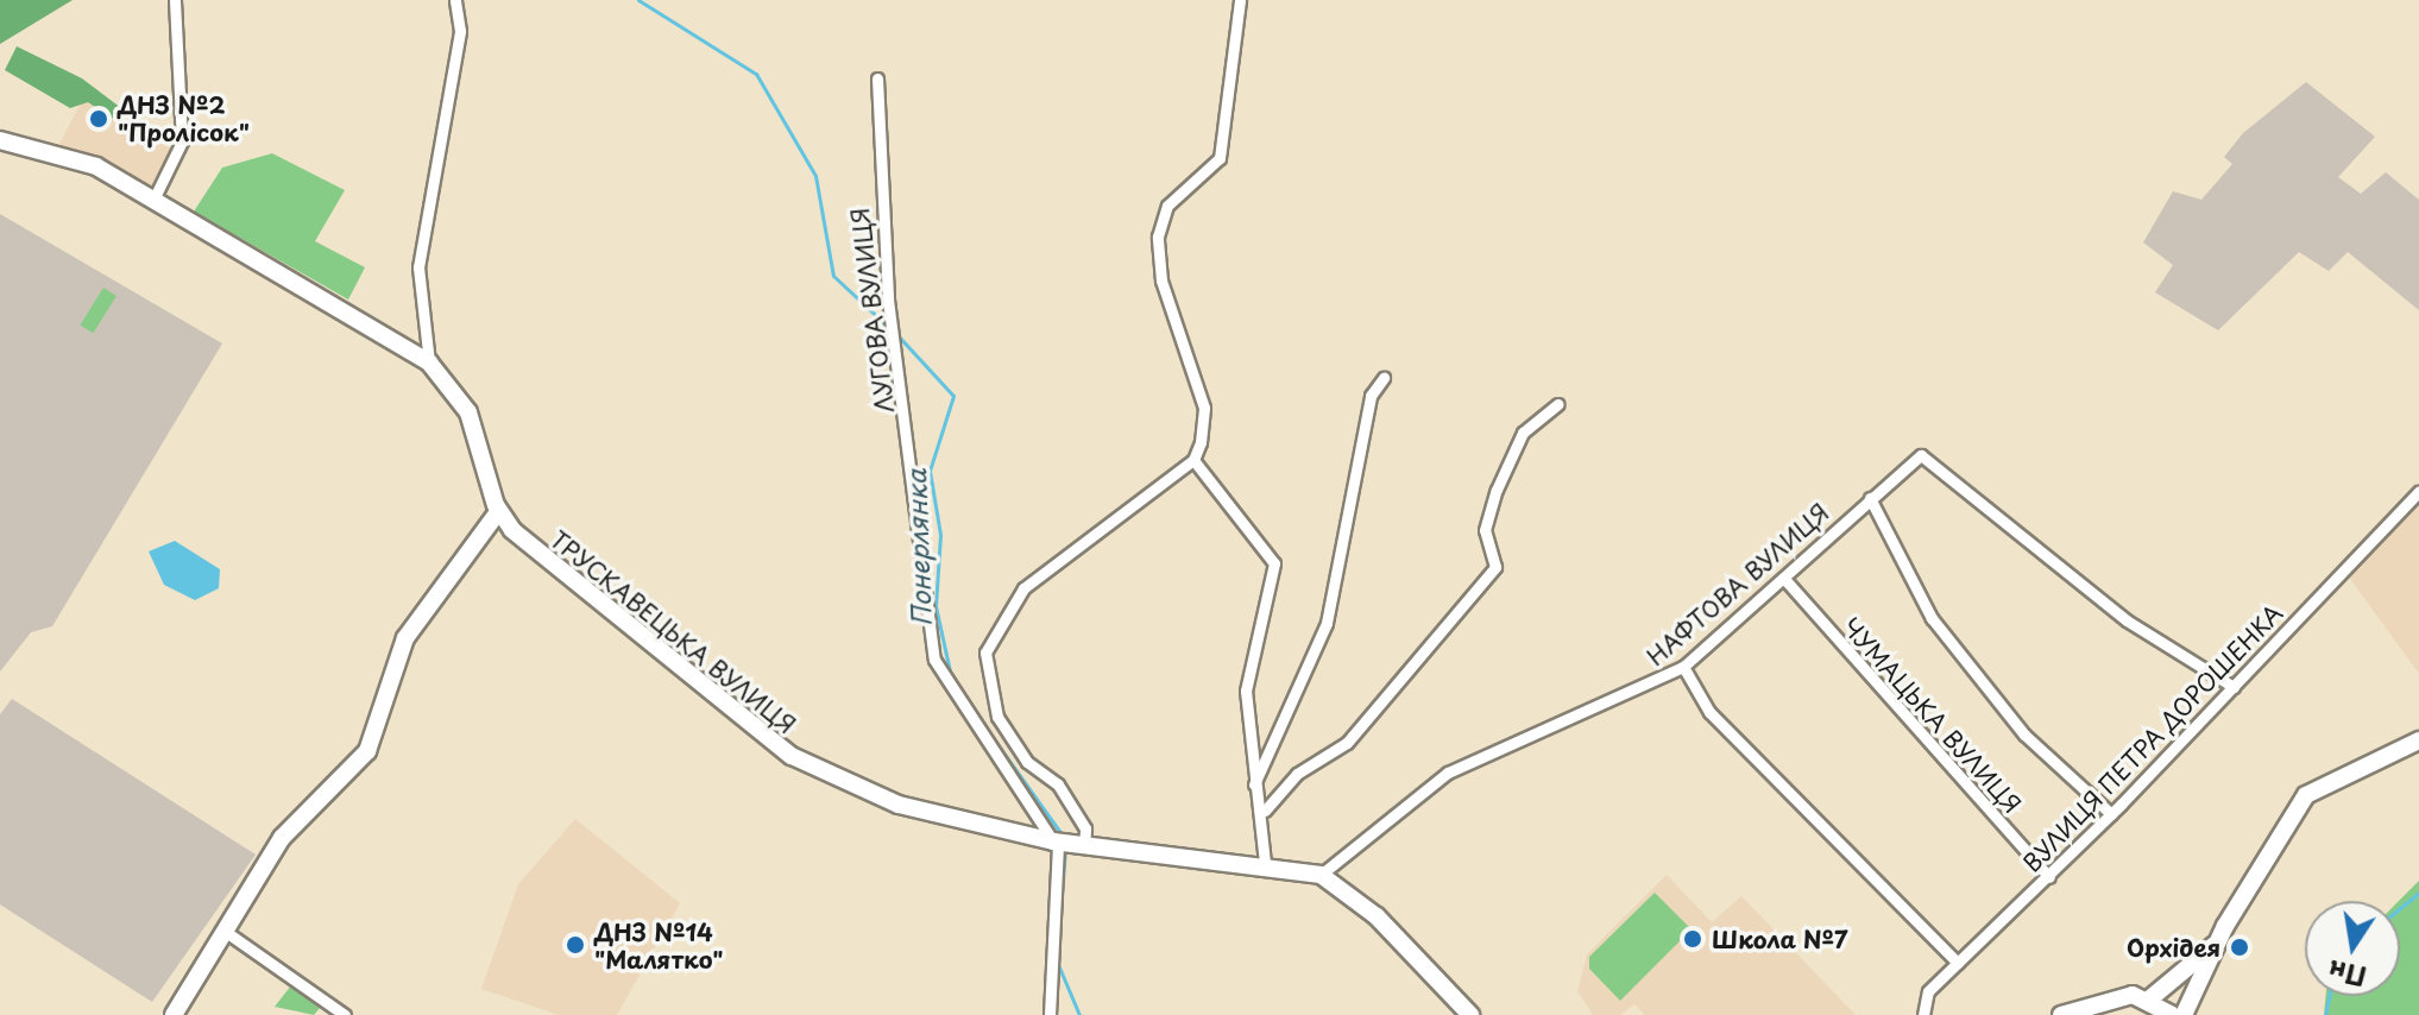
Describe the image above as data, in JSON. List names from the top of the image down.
{
  "streets": {
    "main road": ["ТРУСКАВЕЦЬКА ВУЛИЦЯ"],
    "street": [
      "ЛУГОВА ВУЛИЦЯ",
      "НАФТОВА ВУЛИЦЯ",
      "ЧУМАЦЬКА ВУЛИЦЯ",
      "ВУЛИЦЯ ПЕТРА ДОРОШЕНКА"
    ]
  },
  "crossings": [
    ["ЛУГОВА ВУЛИЦЯ", "ТРУСКАВЕЦЬКА ВУЛИЦЯ"],
    ["НАФТОВА ВУЛИЦЯ", "ТРУСКАВЕЦЬКА ВУЛИЦЯ"],
    ["НАФТОВА ВУЛИЦЯ", "ЧУМАЦЬКА ВУЛИЦЯ"],
    ["НАФТОВА ВУЛИЦЯ", "ВУЛИЦЯ ПЕТРА ДОРОШЕНКА"],
    ["ЧУМАЦЬКА ВУЛИЦЯ", "ВУЛИЦЯ ПЕТРА ДОРОШЕНКА"]
  ],
  "water": ["Понерлянка"],
  "places": [
    "ДНЗ №2 \"Пролісок\"",
    "Школа №7",
    "ДНЗ №14 \"Малятко\"",
    "Орхідея"
  ],
  "north": "bottom"
}
